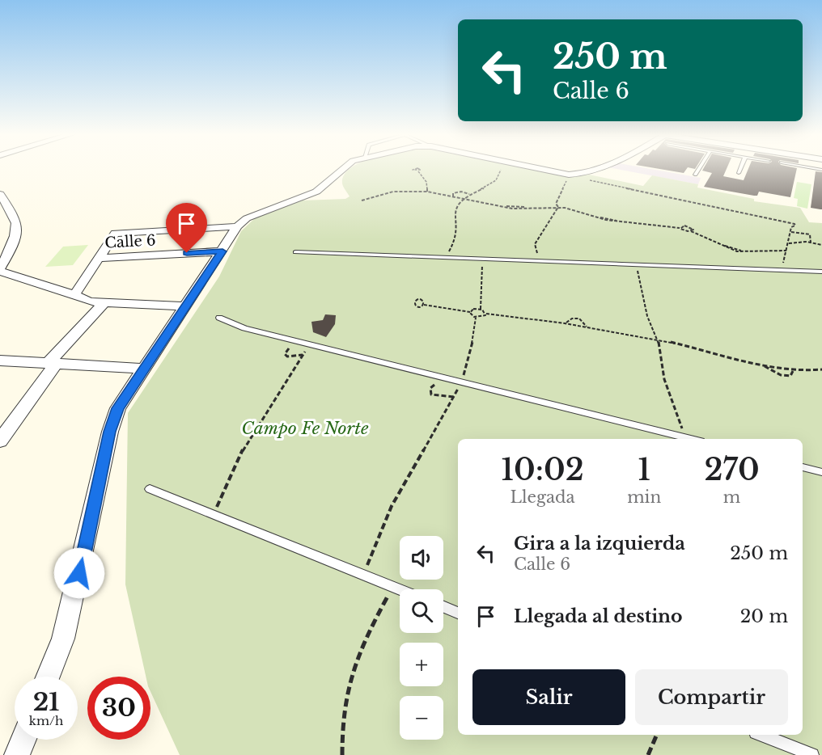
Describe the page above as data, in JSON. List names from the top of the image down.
{
  "streets": {
    "street": ["Calle 6"]
  },
  "parks": ["Campo Fe Norte"],
  "page": {
    "turn": ["250 m", "Calle 6"],
    "eta": [
      "10:02",
      "Llegada",
      "1",
      "min",
      "270",
      "m"
    ],
    "list": [
      {
        "name": "Gira a la izquierda",
        "note": "Calle 6",
        "value": "250 m"
      },
      {
        "name": "Llegada al destino",
        "value": "20 m"
      }
    ],
    "map_buttons": ["+", "−"],
    "buttons": ["Salir", "Compartir"],
    "speed": "21 km/h",
    "limit": "30"
  }
}
